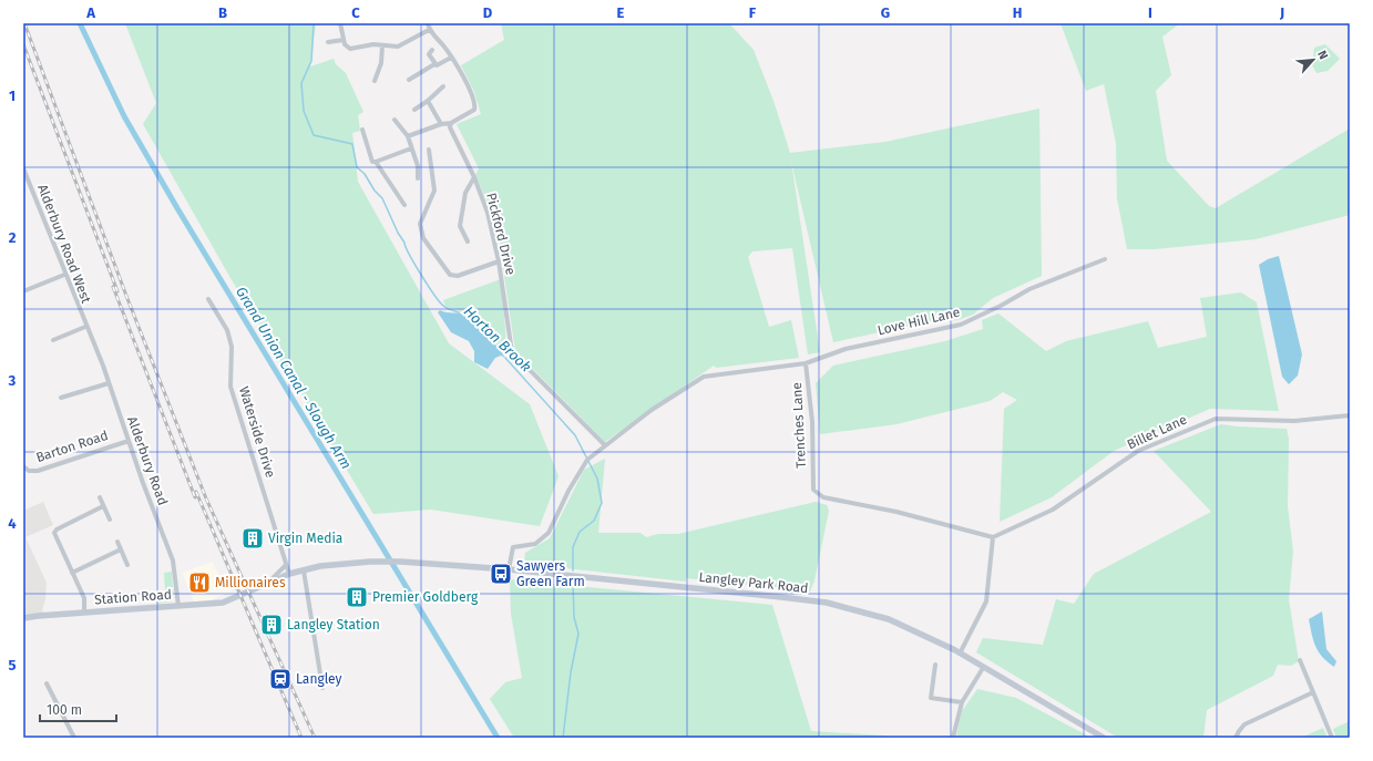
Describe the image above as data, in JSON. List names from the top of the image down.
{
  "streets": {
    "main road": ["Langley Park Road", "Station Road"],
    "street": [
      "Pickford Drive",
      "Alderbury Road West",
      "Love Hill Lane",
      "Trenches Lane",
      "Waterside Drive",
      "Billet Lane",
      "Barton Road",
      "Alderbury Road"
    ]
  },
  "crossings": [
    ["Pickford Drive", "Trenches Lane"],
    ["Alderbury Road West", "Alderbury Road"],
    ["Love Hill Lane", "Trenches Lane"],
    ["Trenches Lane", "Billet Lane"],
    ["Trenches Lane", "Langley Park Road"],
    ["Waterside Drive", "Station Road"],
    ["Barton Road", "Alderbury Road"],
    ["Alderbury Road", "Station Road"],
    ["Langley Park Road", "Station Road"]
  ],
  "water": ["Horton Brook", "Grand Union Canal - Slough Arm"],
  "places": {
    "building": ["Virgin Media", "Premier Goldberg", "Langley Station"],
    "bus stop": ["Sawyers Green Farm"],
    "restaurant": ["Millionaires"],
    "station": ["Langley"]
  },
  "scale_bar": "100 m",
  "north": "top right",
  "grid": {
    "columns": [
      "A",
      "B",
      "C",
      "D",
      "E",
      "F",
      "G",
      "H",
      "I",
      "J"
    ],
    "rows": [
      "1",
      "2",
      "3",
      "4",
      "5"
    ]
  }
}
